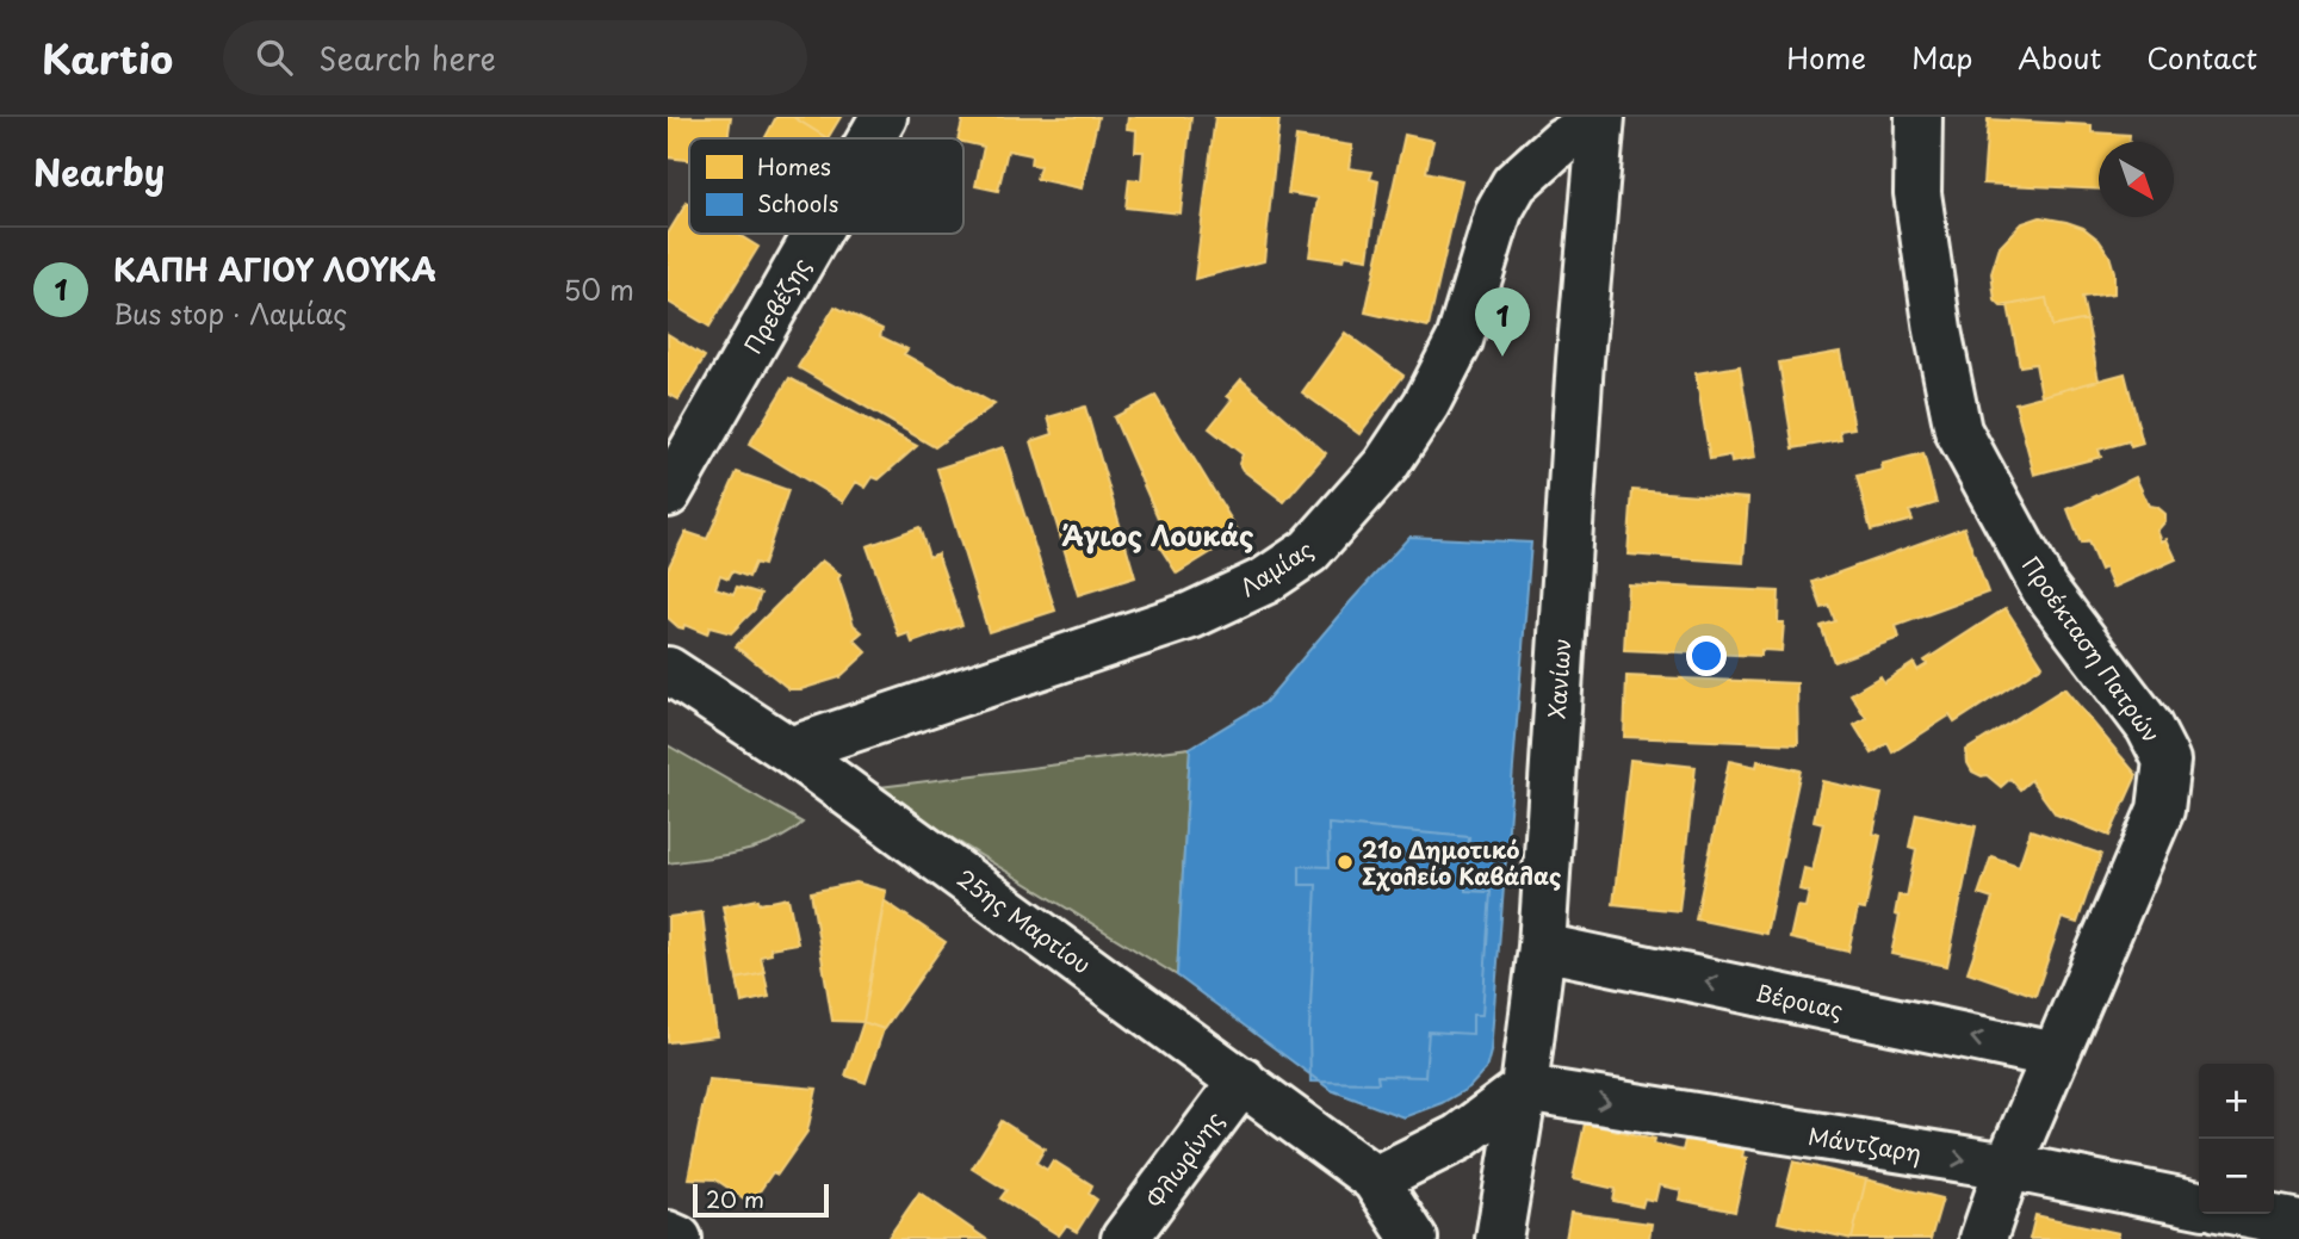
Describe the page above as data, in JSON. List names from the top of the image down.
{
  "streets": {
    "street": [
      "Πρεβέζης",
      "Λαμίας",
      "Προέκταση Πατρών",
      "Χανίων",
      "25ης Μαρτίου",
      "Βέροιας",
      "Μάντζαρη",
      "Φλωρίνης"
    ]
  },
  "crossings": [
    ["Λαμίας", "Χανίων"],
    ["Λαμίας", "25ης Μαρτίου"],
    ["Προέκταση Πατρών", "Βέροιας"],
    ["Προέκταση Πατρών", "Μάντζαρη"],
    ["Χανίων", "Βέροιας"],
    ["Χανίων", "Μάντζαρη"],
    ["25ης Μαρτίου", "Φλωρίνης"]
  ],
  "one_way": ["Βέροιας", "Μάντζαρη"],
  "districts": ["Άγιος Λουκάς"],
  "places": ["21ο Δημοτικό Σχολείο Καβάλας"],
  "legend": ["Homes", "Schools"],
  "scale_bar": "20 m",
  "north": "bottom right",
  "page": {
    "header": "Kartio",
    "search": "Search here",
    "nav": [
      "Home",
      "Map",
      "About",
      "Contact"
    ],
    "heading": "Nearby",
    "list": [
      {
        "mark": "1",
        "name": "ΚΑΠΗ ΑΓΙΟΥ ΛΟΥΚΑ",
        "note": "Bus stop · Λαμίας",
        "value": "50 m"
      }
    ],
    "pins": "1",
    "map_buttons": ["+", "−"],
    "scale": "20 m"
  }
}
